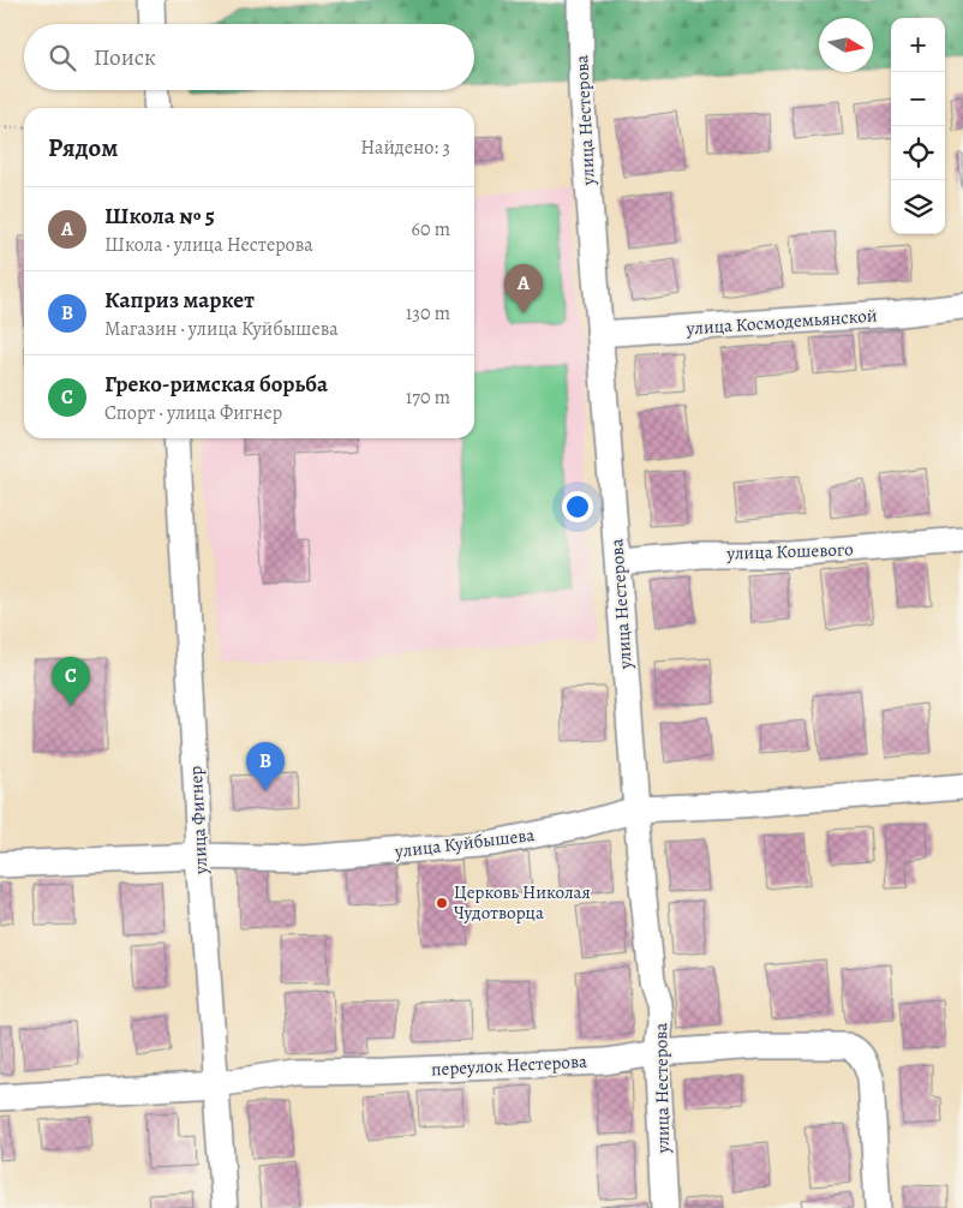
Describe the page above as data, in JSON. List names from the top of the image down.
{
  "streets": {
    "street": [
      "улица Нестерова",
      "улица Космодемьянской",
      "улица Кошевого",
      "улица Фигнер",
      "улица Куйбышева",
      "переулок Нестерова"
    ]
  },
  "crossings": [
    ["улица Нестерова", "улица Космодемьянской"],
    ["улица Нестерова", "улица Кошевого"],
    ["улица Нестерова", "улица Куйбышева"],
    ["улица Нестерова", "переулок Нестерова"],
    ["улица Фигнер", "улица Куйбышева"],
    ["улица Фигнер", "переулок Нестерова"]
  ],
  "places": ["Церковь Николая Чудотворца"],
  "north": "right",
  "page": {
    "map_buttons": ["+", "−"],
    "search": "Поиск",
    "heading": ["Рядом", "Найдено: 3"],
    "list": [
      {
        "mark": "A",
        "name": "Школа № 5",
        "note": "Школа · улица Нестерова",
        "value": "60 m"
      },
      {
        "mark": "B",
        "name": "Каприз маркет",
        "note": "Магазин · улица Куйбышева",
        "value": "130 m"
      },
      {
        "mark": "C",
        "name": "Греко-римская борьба",
        "note": "Спорт · улица Фигнер",
        "value": "170 m"
      }
    ],
    "pins": ["A", "C", "B"]
  }
}
